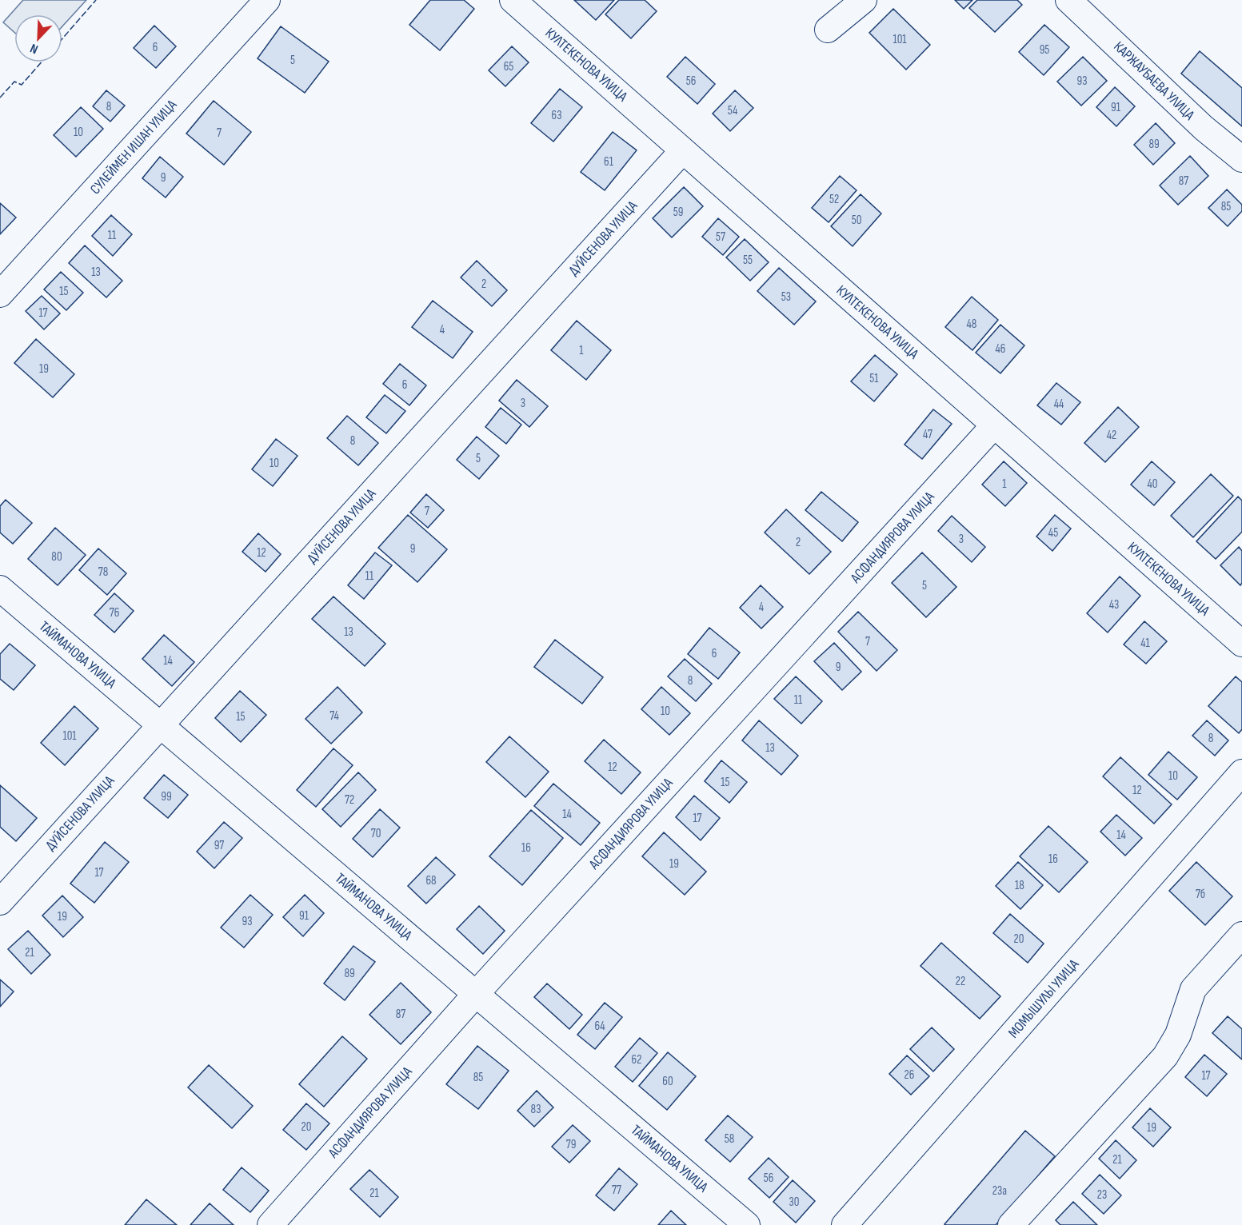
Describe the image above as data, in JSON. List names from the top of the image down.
{
  "streets": {
    "street": [
      "КУЛТЕКЕНОВА УЛИЦА",
      "КАРЖАУБАЕВА УЛИЦА",
      "СУЛЕЙМЕН ИШАН УЛИЦА",
      "ДУЙСЕНОВА УЛИЦА",
      "АСФАНДИЯРОВА УЛИЦА",
      "ТАЙМАНОВА УЛИЦА",
      "МОМЫШУЛЫ УЛИЦА"
    ]
  },
  "crossings": [
    ["КУЛТЕКЕНОВА УЛИЦА", "ДУЙСЕНОВА УЛИЦА"],
    ["КУЛТЕКЕНОВА УЛИЦА", "АСФАНДИЯРОВА УЛИЦА"],
    ["ДУЙСЕНОВА УЛИЦА", "ТАЙМАНОВА УЛИЦА"],
    ["АСФАНДИЯРОВА УЛИЦА", "ТАЙМАНОВА УЛИЦА"]
  ],
  "house_numbers": [
    "101",
    "6",
    "95",
    "5",
    "65",
    "56",
    "93",
    "8",
    "91",
    "54",
    "63",
    "10",
    "7",
    "89",
    "61",
    "9",
    "87",
    "52",
    "85",
    "59",
    "50",
    "11",
    "57",
    "55",
    "13",
    "2",
    "15",
    "53",
    "17",
    "48",
    "4",
    "46",
    "1",
    "19",
    "51",
    "6",
    "3",
    "44",
    "47",
    "42",
    "8",
    "5",
    "10",
    "1",
    "40",
    "7",
    "45",
    "3",
    "2",
    "9",
    "12",
    "80",
    "78",
    "11",
    "5",
    "43",
    "4",
    "76",
    "13",
    "7",
    "41",
    "6",
    "14",
    "9",
    "8",
    "11",
    "10",
    "74",
    "15",
    "101",
    "8",
    "13",
    "12",
    "10",
    "15",
    "12",
    "99",
    "72",
    "14",
    "17",
    "70",
    "14",
    "97",
    "16",
    "16",
    "19",
    "17",
    "68",
    "18",
    "7б",
    "91",
    "19",
    "93",
    "20",
    "21",
    "89",
    "22",
    "87",
    "64",
    "62",
    "26",
    "17",
    "85",
    "60",
    "83",
    "20",
    "19",
    "58",
    "79",
    "21",
    "56",
    "77",
    "23а",
    "21",
    "23",
    "30"
  ],
  "north": "bottom left"
}
